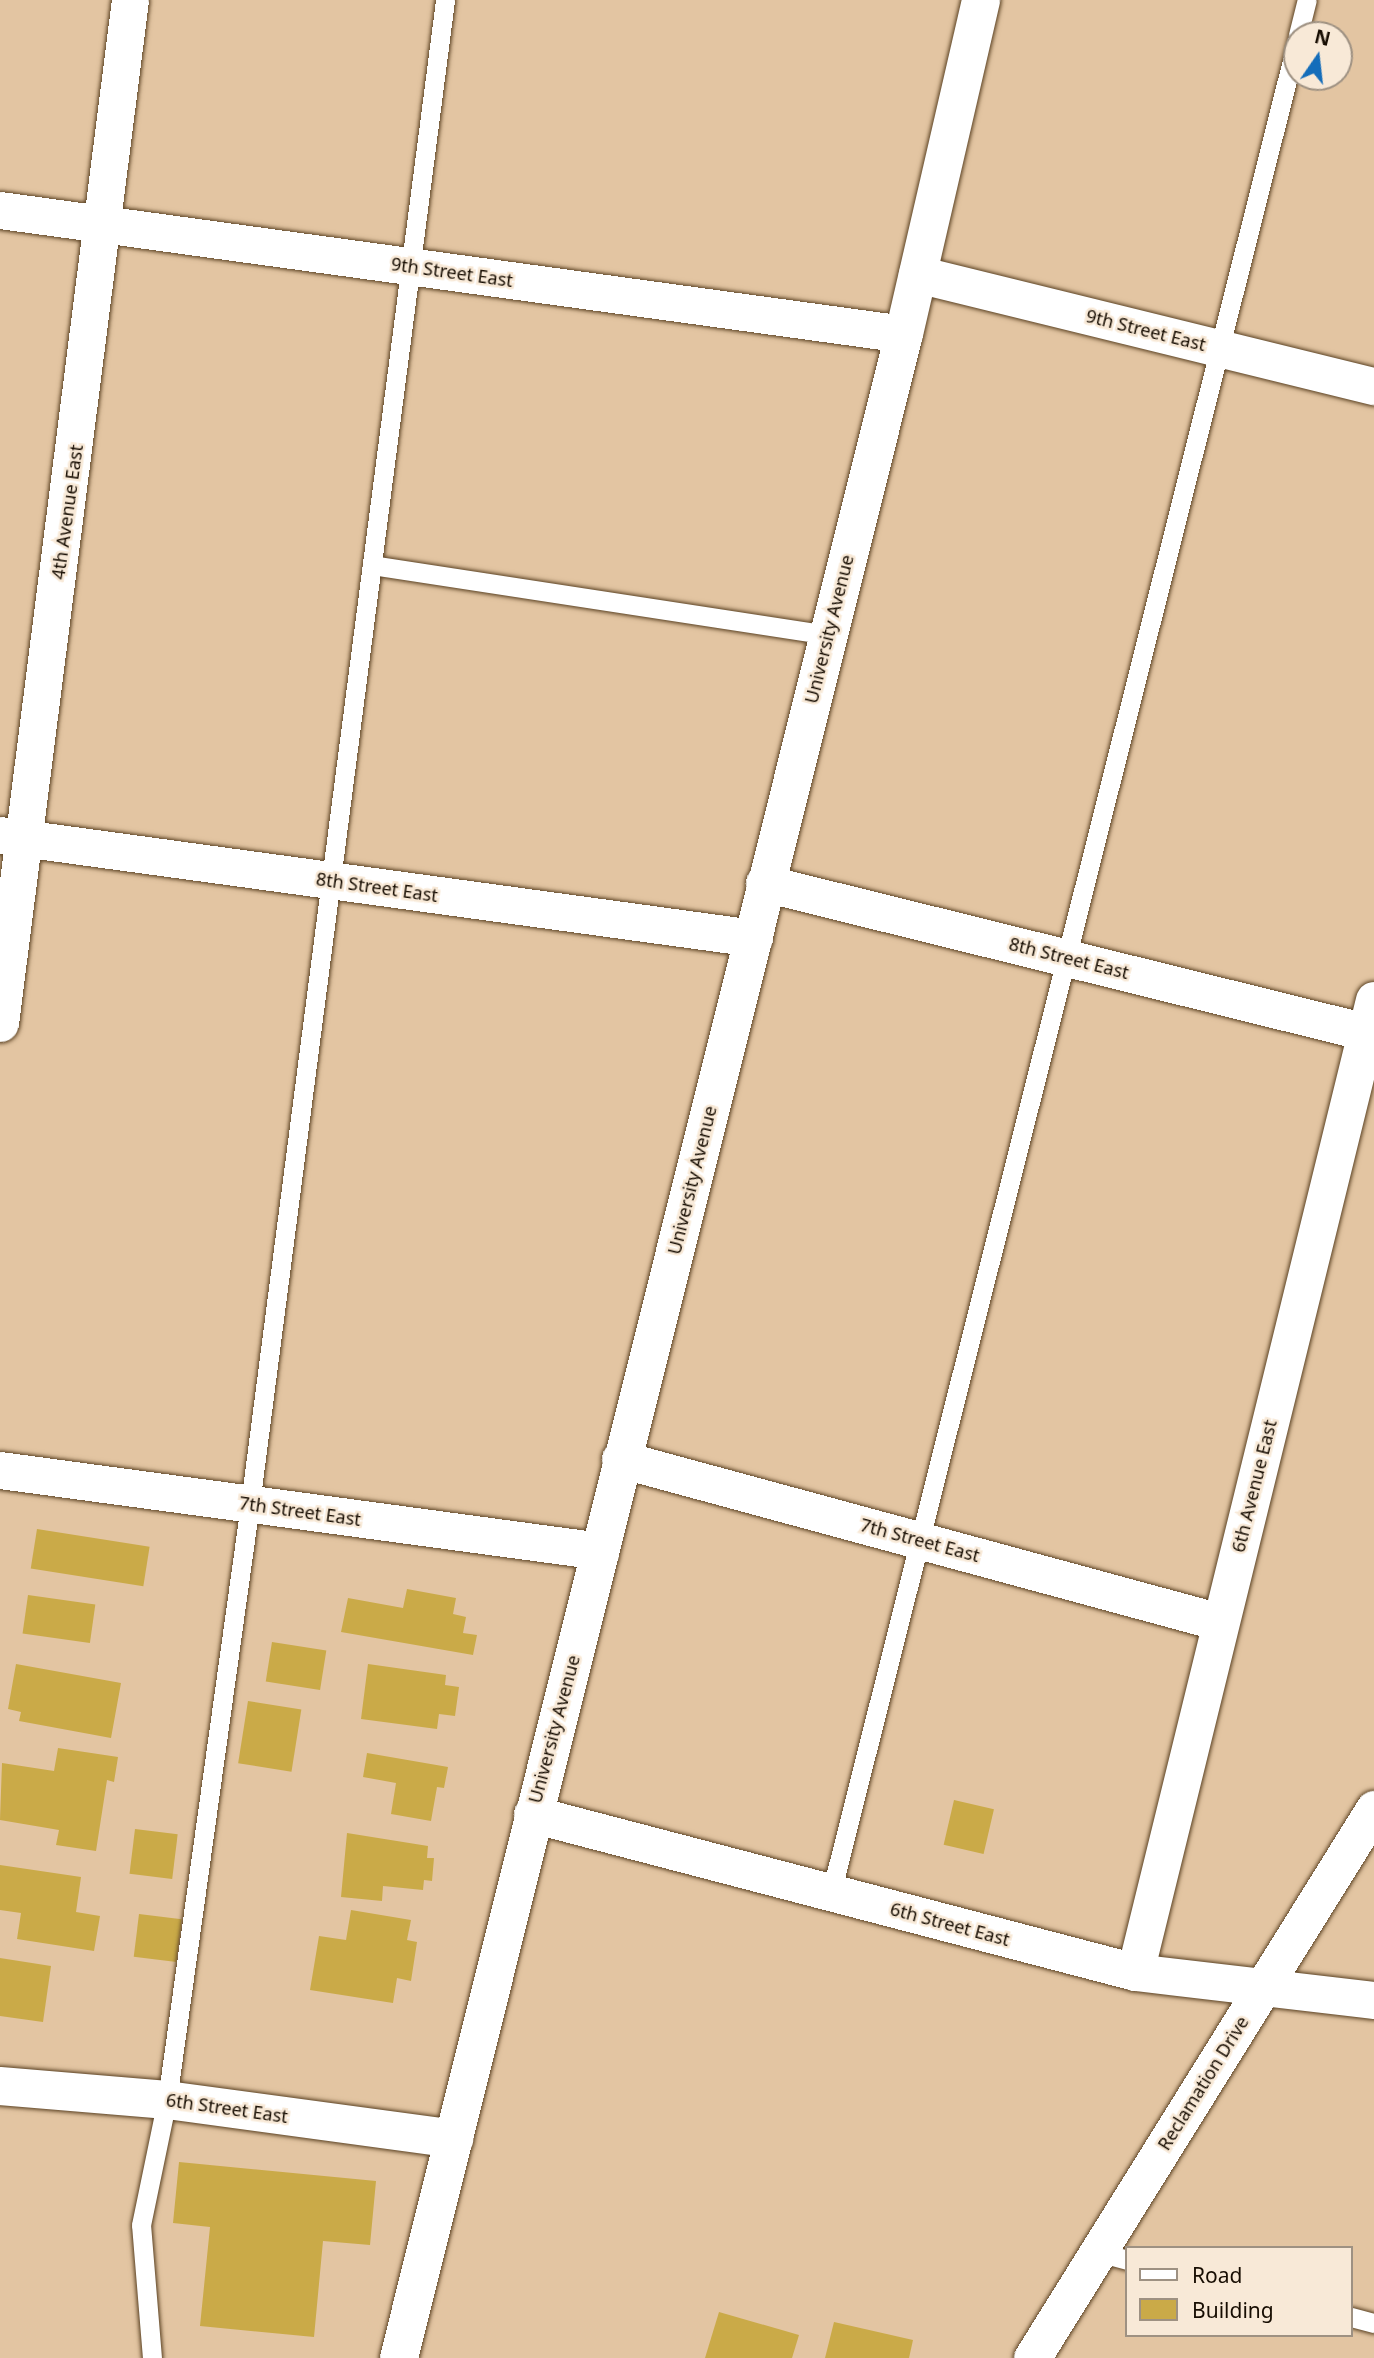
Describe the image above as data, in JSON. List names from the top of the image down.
{
  "streets": {
    "street": [
      "9th Street East",
      "4th Avenue East",
      "University Avenue",
      "8th Street East",
      "6th Avenue East",
      "7th Street East",
      "6th Street East",
      "Reclamation Drive"
    ]
  },
  "crossings": [
    ["9th Street East", "4th Avenue East"],
    ["9th Street East", "University Avenue"],
    ["4th Avenue East", "8th Street East"],
    ["University Avenue", "8th Street East"],
    ["University Avenue", "7th Street East"],
    ["University Avenue", "6th Street East"],
    ["8th Street East", "6th Avenue East"],
    ["6th Avenue East", "7th Street East"],
    ["6th Avenue East", "6th Street East"],
    ["6th Street East", "Reclamation Drive"]
  ],
  "legend": ["Road", "Building"],
  "north": "top"
}
